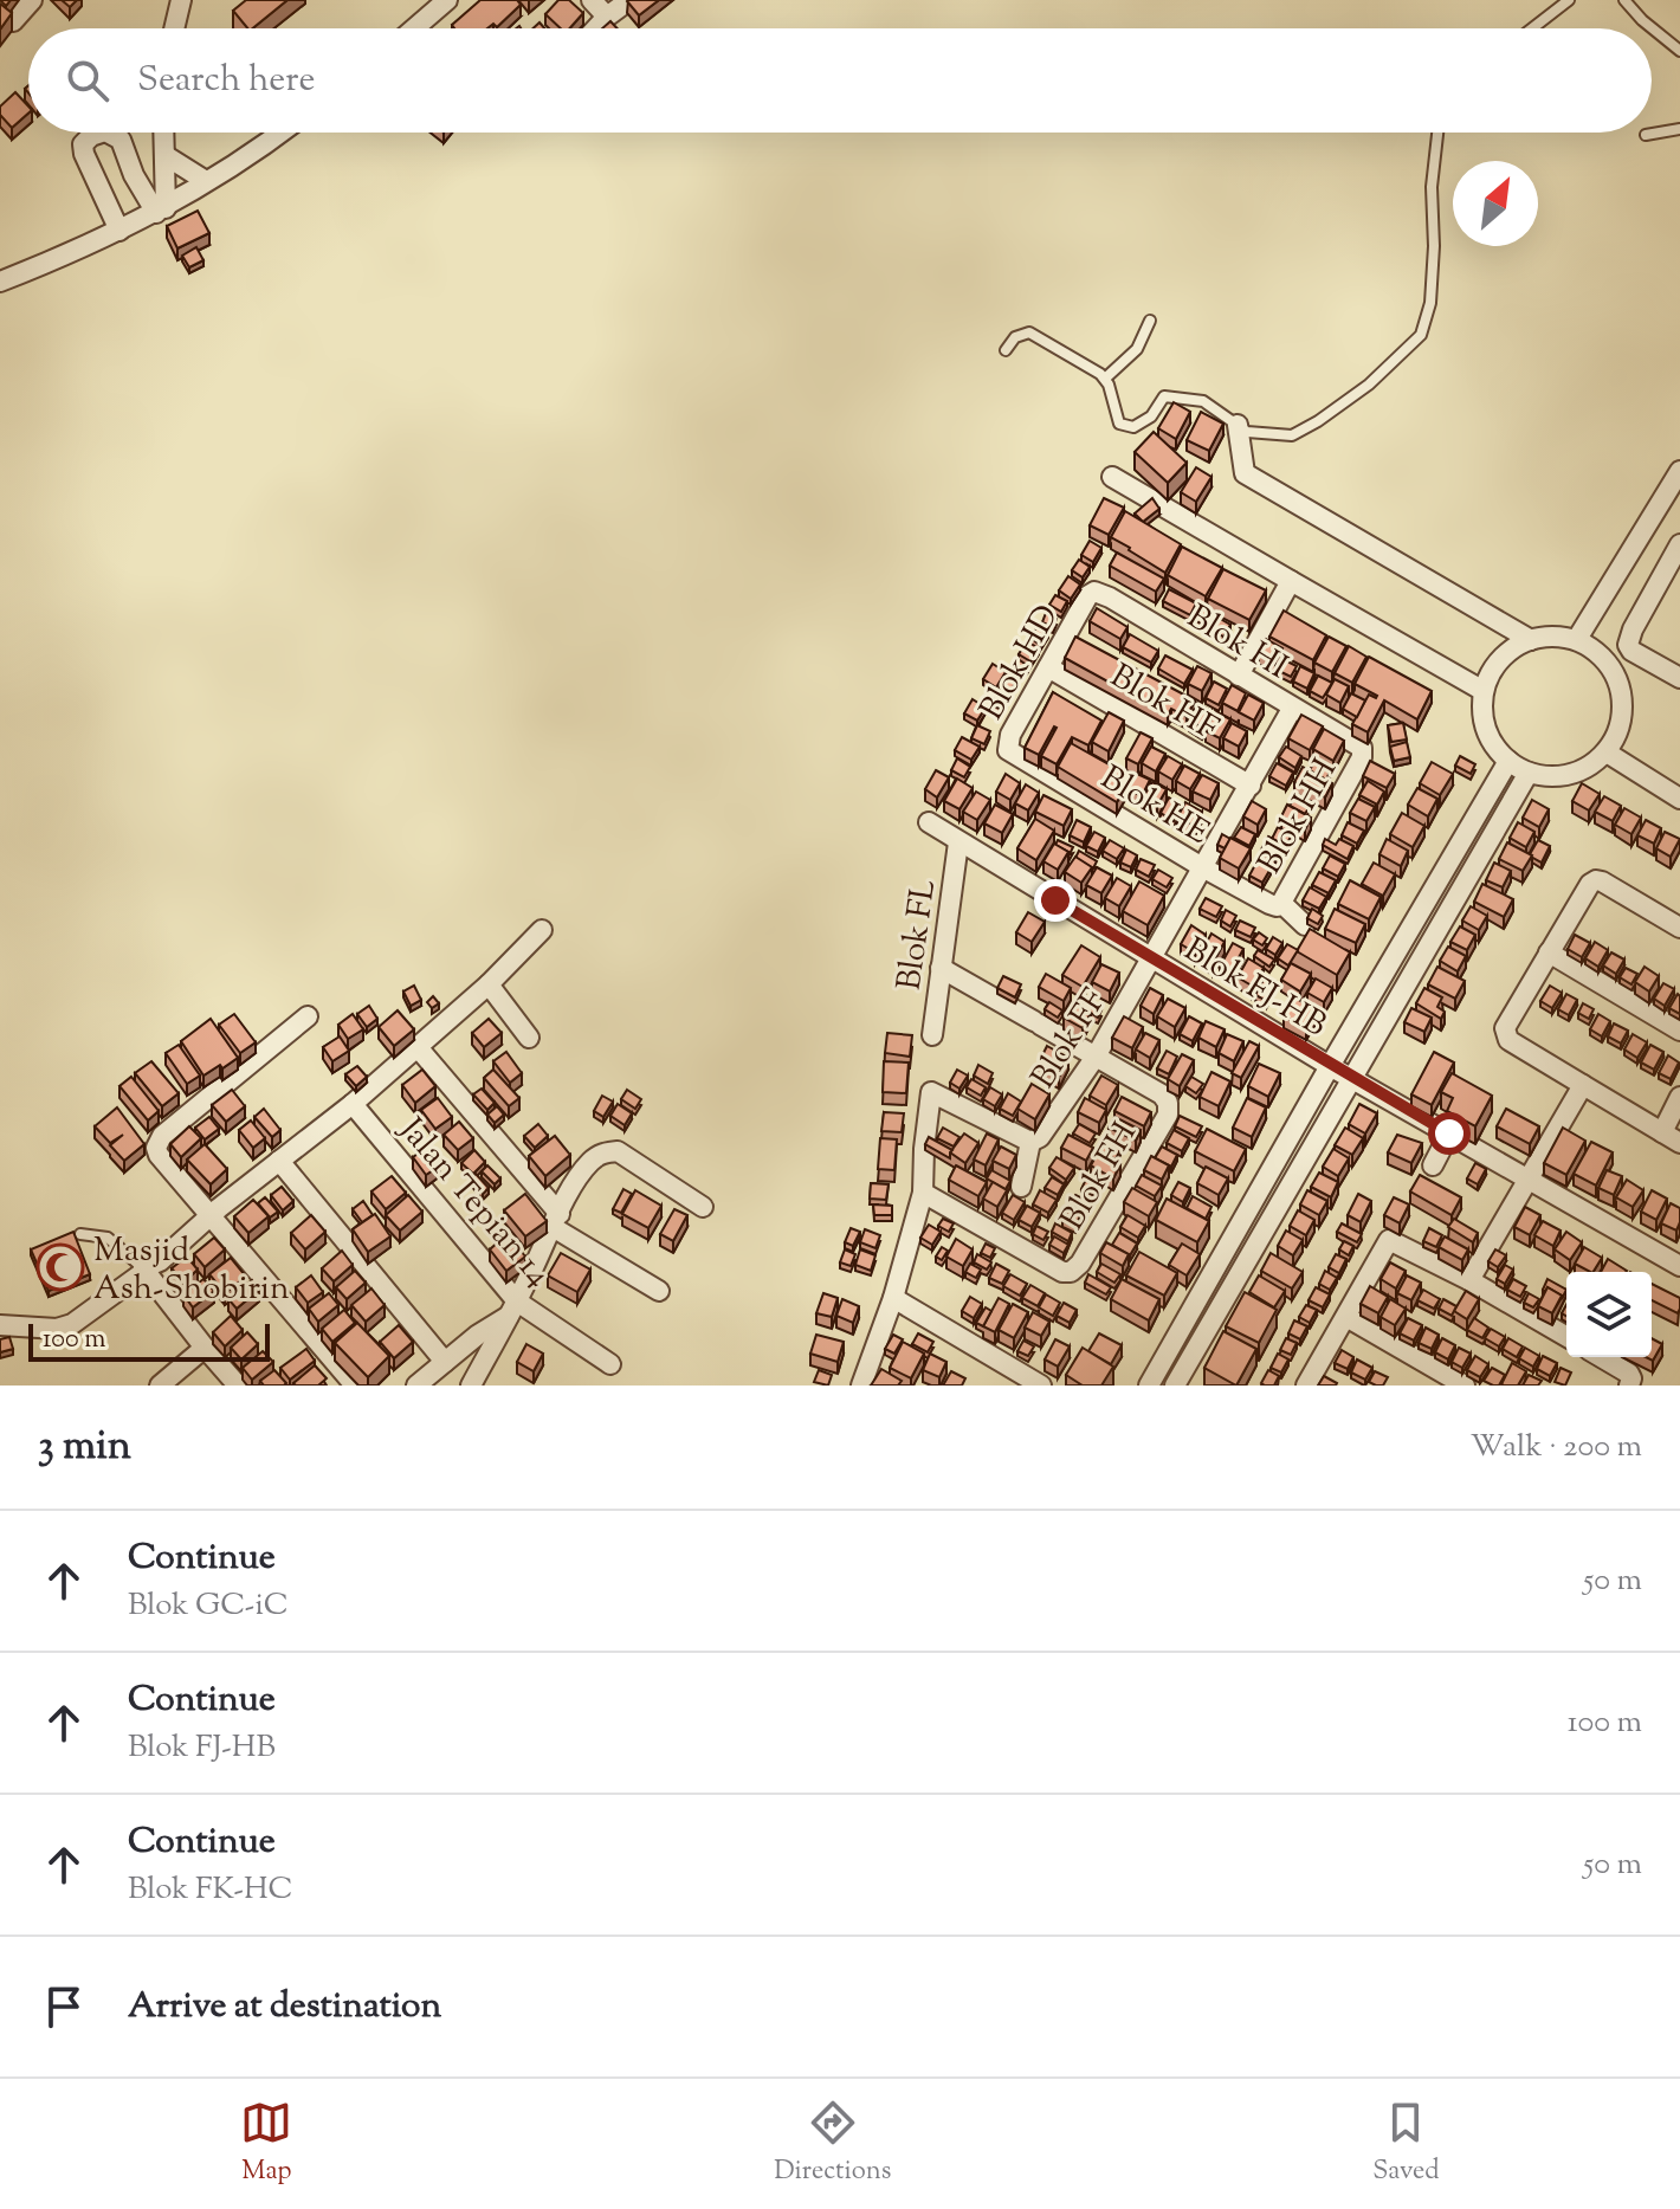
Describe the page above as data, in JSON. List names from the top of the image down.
{
  "streets": {
    "street": [
      "Blok HI",
      "Blok HD",
      "Blok HF",
      "Blok HE",
      "Blok HH",
      "Blok FL",
      "Blok FJ-HB",
      "Blok FF",
      "Blok FH",
      "Jalan Tepian 14"
    ]
  },
  "crossings": [
    ["Blok HI", "Blok HD"],
    ["Blok HI", "Blok HH"],
    ["Blok HI", "Blok FF"],
    ["Blok HD", "Blok HF"],
    ["Blok HD", "Blok HE"],
    ["Blok HF", "Blok FF"],
    ["Blok HE", "Blok HH"],
    ["Blok HE", "Blok FF"],
    ["Blok FL", "Blok FJ-HB"],
    ["Blok FJ-HB", "Blok FF"],
    ["Blok FF", "Blok FH"]
  ],
  "places": {
    "mosque": ["Masjid Ash-Shobirin"]
  },
  "scale_bar": "100 m",
  "north": "top right",
  "page": {
    "search": "Search here",
    "scale": "100 m",
    "heading": ["3 min", "Walk · 200 m"],
    "list": [
      ["Continue", "Blok GC-iC", "50 m"],
      ["Continue", "Blok FJ-HB", "100 m"],
      ["Continue", "Blok FK-HC", "50 m"],
      "Arrive at destination"
    ],
    "nav": ["Map", "Directions", "Saved"]
  }
}
